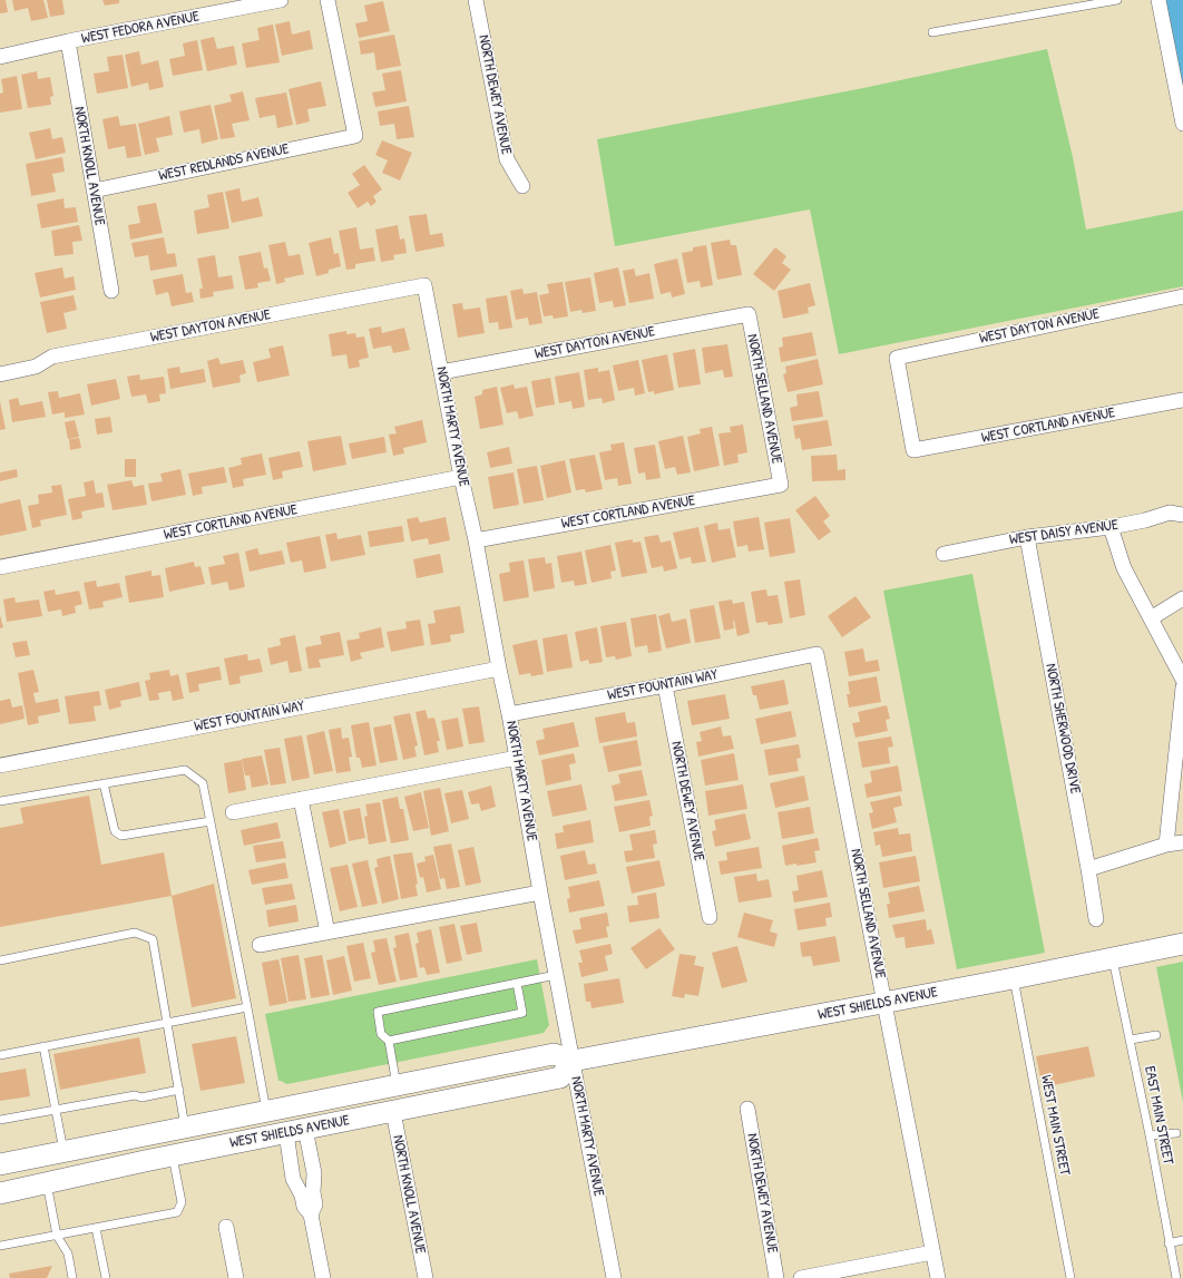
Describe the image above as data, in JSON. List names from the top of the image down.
{
  "streets": {
    "street": [
      "WEST FEDORA AVENUE",
      "NORTH DEWEY AVENUE",
      "WEST REDLANDS AVENUE",
      "NORTH KNOLL AVENUE",
      "WEST DAYTON AVENUE",
      "NORTH SELLAND AVENUE",
      "WEST CORTLAND AVENUE",
      "NORTH MARTY AVENUE",
      "WEST DAISY AVENUE",
      "WEST FOUNTAIN WAY",
      "NORTH SHERWOOD DRIVE",
      "WEST SHIELDS AVENUE"
    ],
    "lane": ["EAST MAIN STREET", "WEST MAIN STREET"]
  },
  "crossings": [
    ["WEST FEDORA AVENUE", "NORTH KNOLL AVENUE"],
    ["NORTH DEWEY AVENUE", "WEST FOUNTAIN WAY"],
    ["WEST REDLANDS AVENUE", "NORTH KNOLL AVENUE"],
    ["NORTH KNOLL AVENUE", "WEST SHIELDS AVENUE"],
    ["WEST DAYTON AVENUE", "NORTH SELLAND AVENUE"],
    ["WEST DAYTON AVENUE", "WEST CORTLAND AVENUE"],
    ["WEST DAYTON AVENUE", "NORTH MARTY AVENUE"],
    ["NORTH SELLAND AVENUE", "WEST CORTLAND AVENUE"],
    ["NORTH SELLAND AVENUE", "WEST FOUNTAIN WAY"],
    ["NORTH SELLAND AVENUE", "WEST SHIELDS AVENUE"],
    ["WEST CORTLAND AVENUE", "NORTH MARTY AVENUE"],
    ["NORTH MARTY AVENUE", "WEST FOUNTAIN WAY"],
    ["NORTH MARTY AVENUE", "WEST SHIELDS AVENUE"],
    ["WEST DAISY AVENUE", "NORTH SHERWOOD DRIVE"],
    ["WEST SHIELDS AVENUE", "EAST MAIN STREET"],
    ["WEST SHIELDS AVENUE", "WEST MAIN STREET"]
  ]
}
